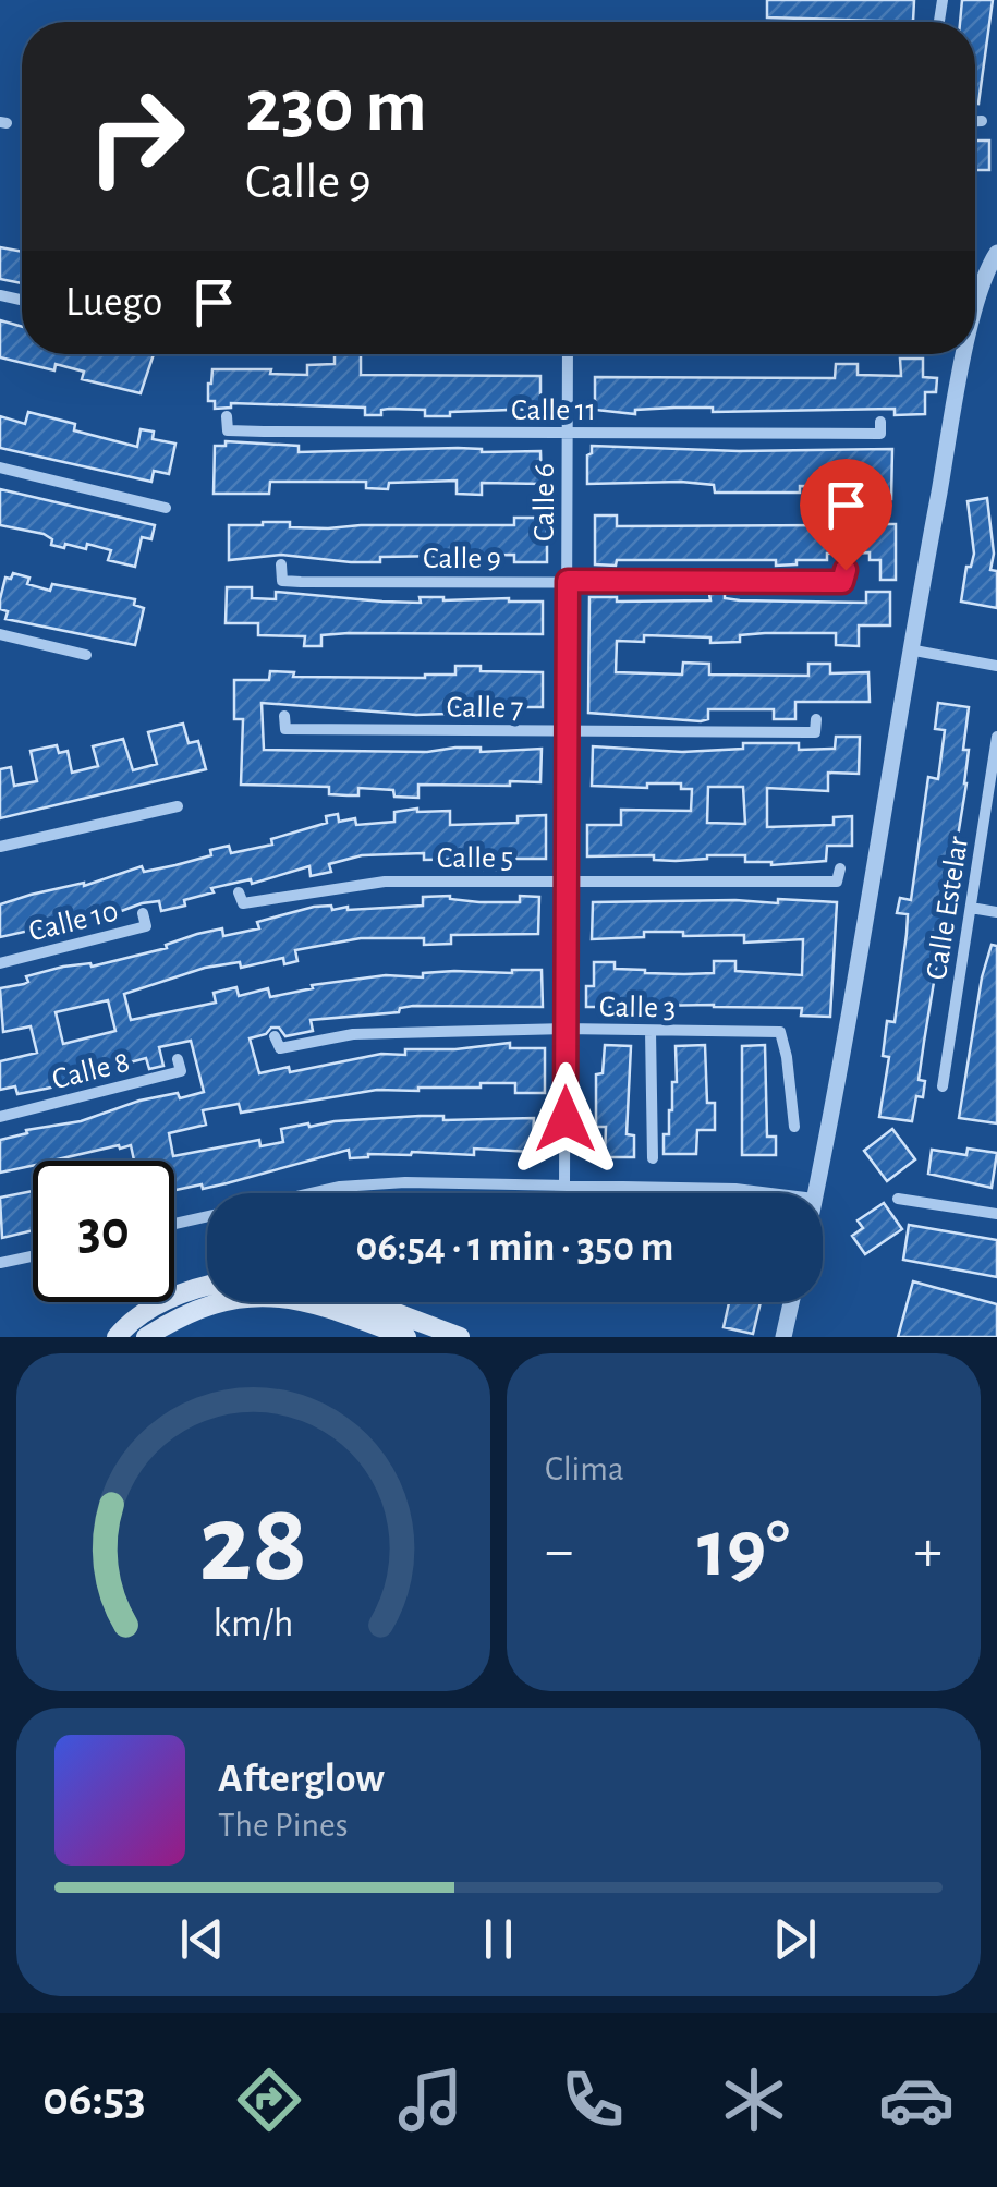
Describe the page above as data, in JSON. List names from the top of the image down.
{
  "streets": {
    "street": [
      "Calle 11",
      "Calle 6",
      "Calle 9",
      "Calle 7",
      "Calle 5",
      "Calle Estelar",
      "Calle 10",
      "Calle 3",
      "Calle 8"
    ]
  },
  "crossings": [
    ["Calle 11", "Calle 6"],
    ["Calle 6", "Calle 9"],
    ["Calle 6", "Calle 7"],
    ["Calle 6", "Calle 5"],
    ["Calle 6", "Calle 3"]
  ],
  "page": {
    "turn": ["230 m", "Calle 9"],
    "then": "Luego",
    "limit": "30",
    "trip": "06:54 · 1 min · 350 m",
    "tile": "Clima",
    "heat": ["−", "19°", "+"],
    "song": ["Afterglow", "The Pines"],
    "tabs": "06:53",
    "gauge": ["28", "km/h"]
  }
}
